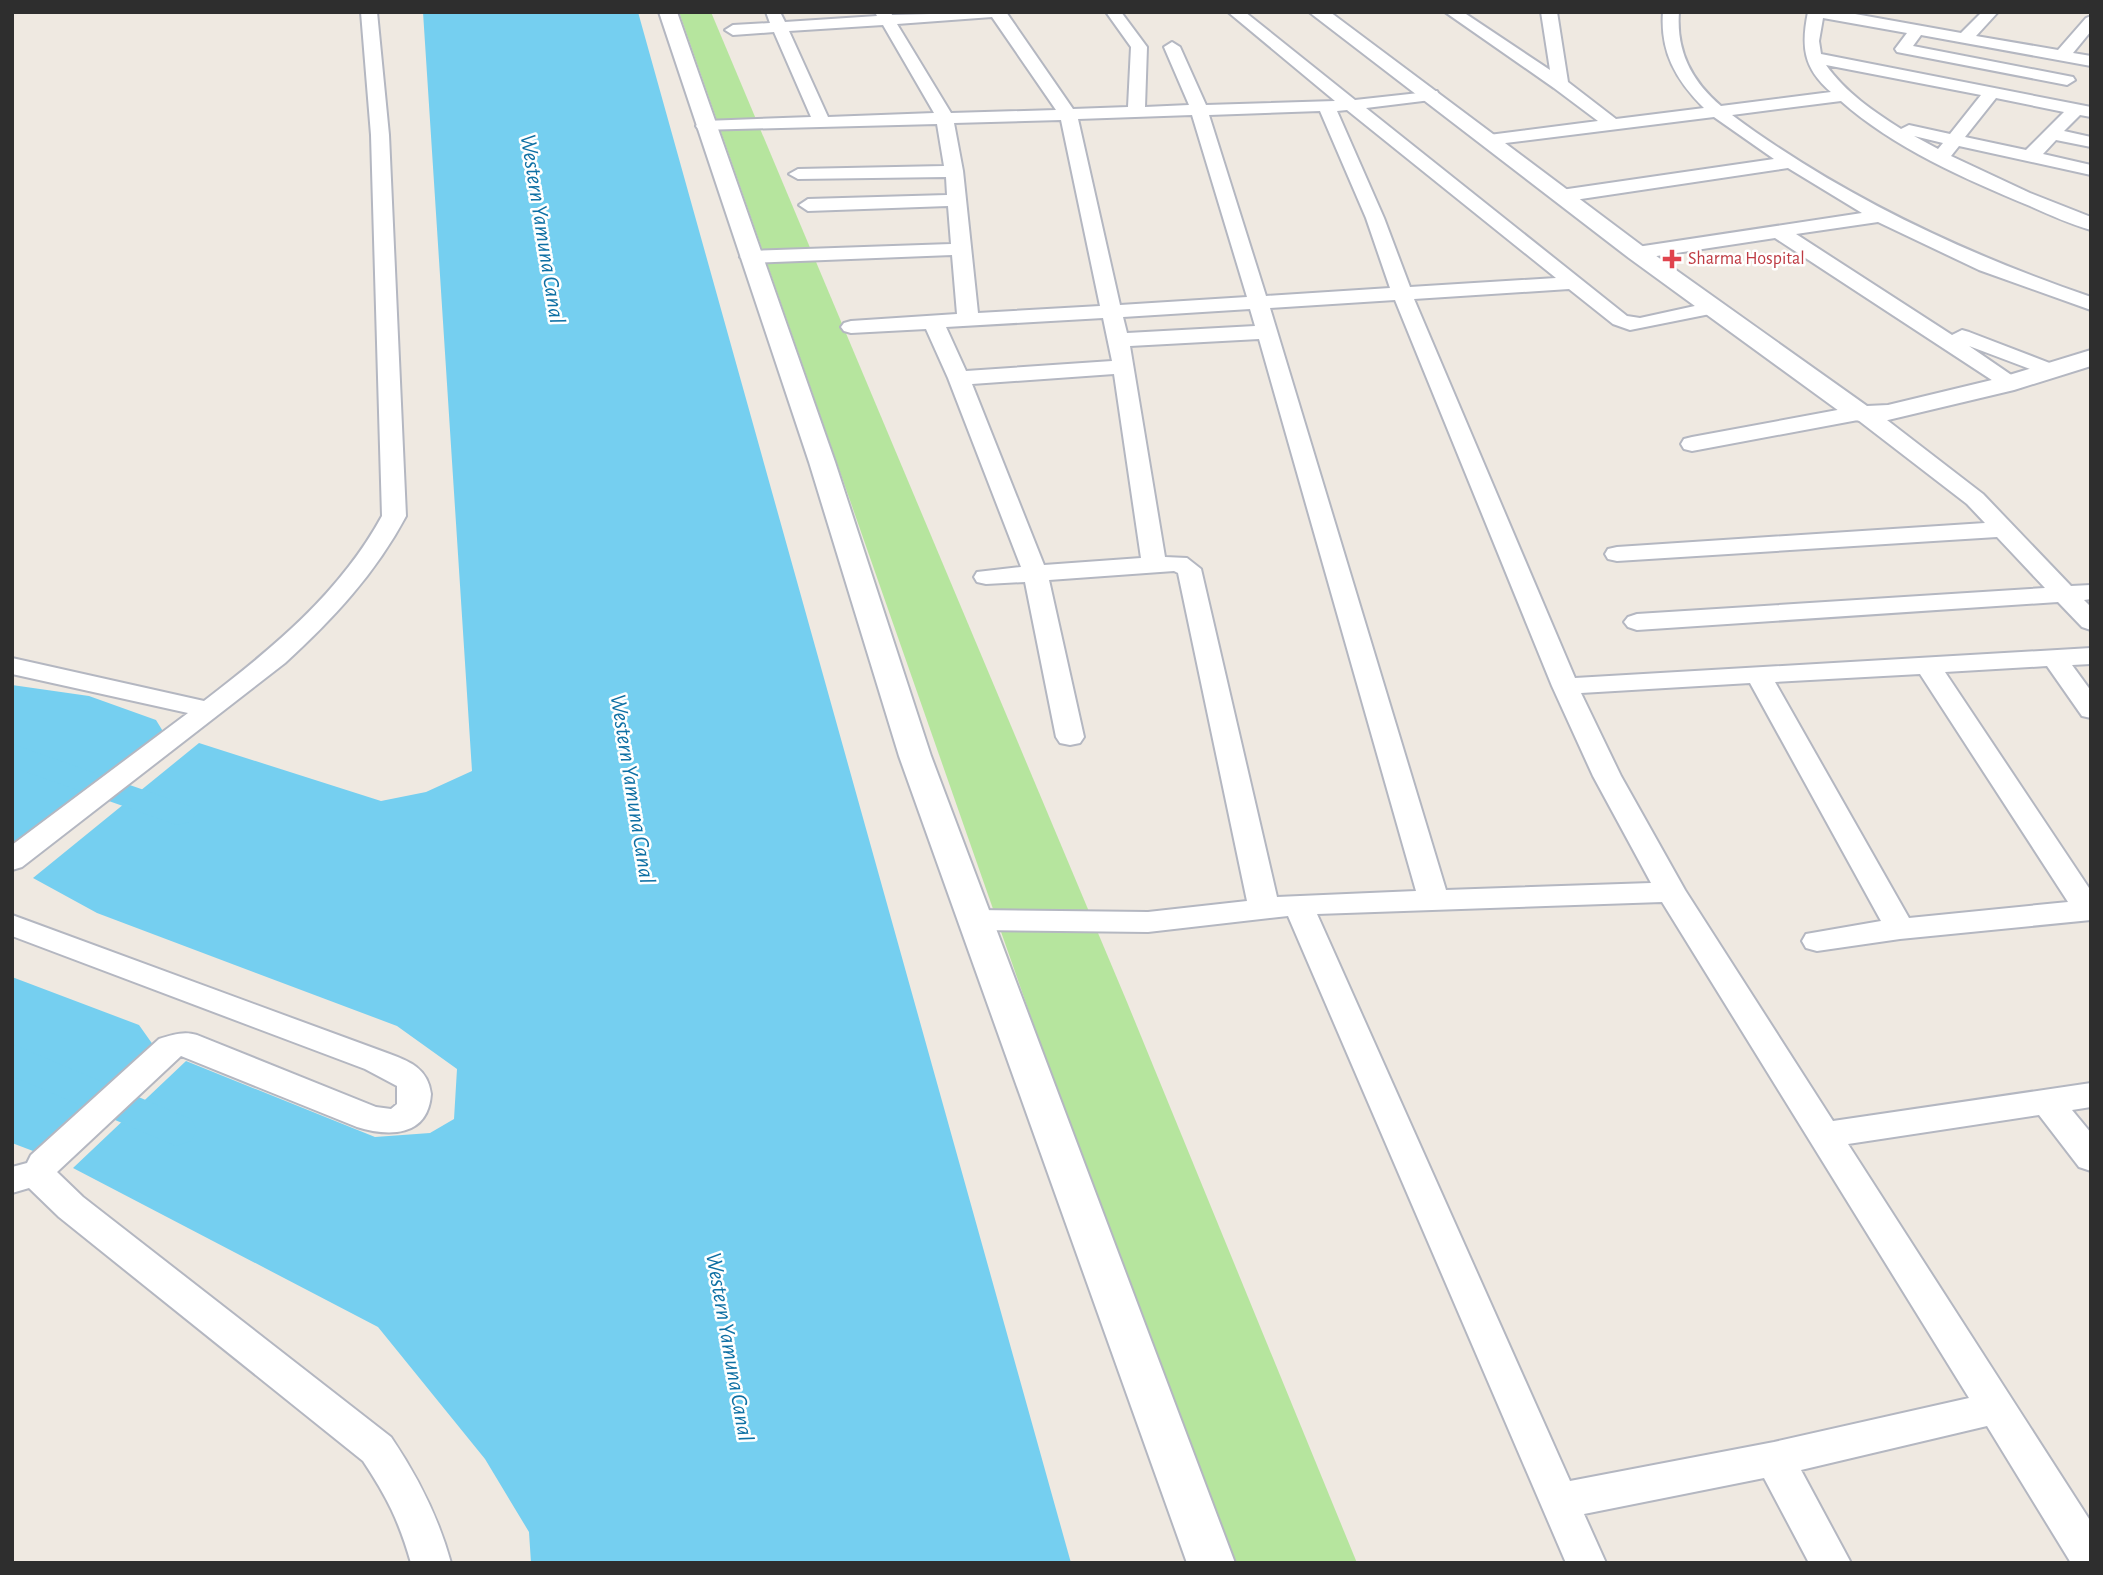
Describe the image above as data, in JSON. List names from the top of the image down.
{
  "water": ["Western Yamuna Canal"],
  "places": {
    "health": ["Sharma Hospital"]
  }
}
